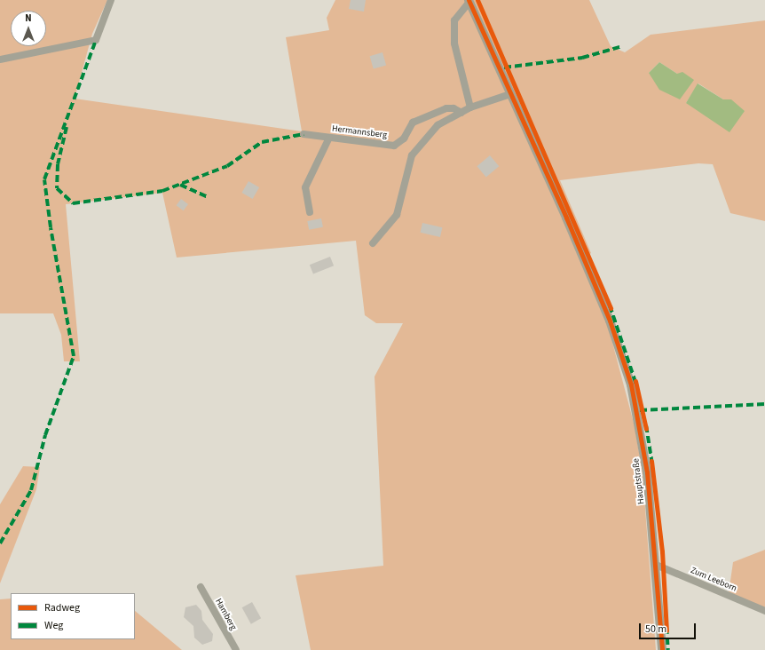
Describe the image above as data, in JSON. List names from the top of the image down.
{
  "streets": {
    "main road": ["Hauptstraße"],
    "street": ["Hermannsberg", "Zum Leeborn", "Hamberg"]
  },
  "crossings": [
    ["Hauptstraße", "Zum Leeborn"]
  ],
  "legend": ["Radweg", "Weg"],
  "scale_bar": "50 m",
  "north": "top"
}
